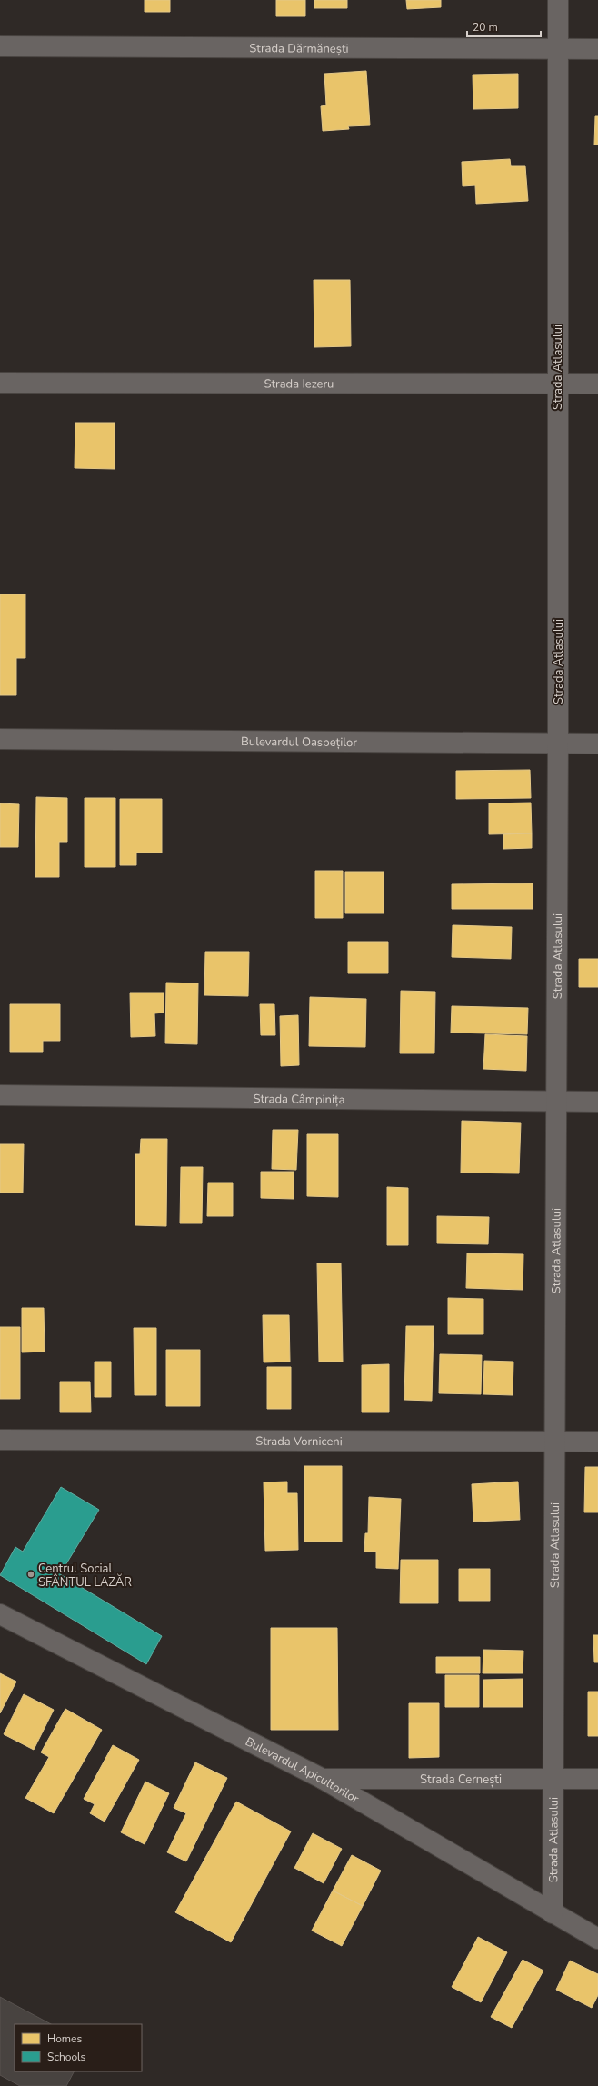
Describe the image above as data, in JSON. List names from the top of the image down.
{
  "streets": {
    "street": [
      "Strada Dărmănești",
      "Strada Atlasului",
      "Strada Iezeru",
      "Bulevardul Oaspeților",
      "Strada Câmpinița",
      "Strada Vorniceni",
      "Bulevardul Apicultorilor",
      "Strada Cernești"
    ]
  },
  "crossings": [
    ["Strada Dărmănești", "Strada Atlasului"],
    ["Strada Atlasului", "Strada Iezeru"],
    ["Strada Atlasului", "Bulevardul Oaspeților"],
    ["Strada Atlasului", "Strada Câmpinița"],
    ["Strada Atlasului", "Strada Vorniceni"],
    ["Strada Atlasului", "Bulevardul Apicultorilor"],
    ["Strada Atlasului", "Strada Cernești"],
    ["Bulevardul Apicultorilor", "Strada Cernești"]
  ],
  "places": ["Centrul Social SFÂNTUL LAZĂR"],
  "legend": ["Homes", "Schools"],
  "scale_bar": "20 m"
}
